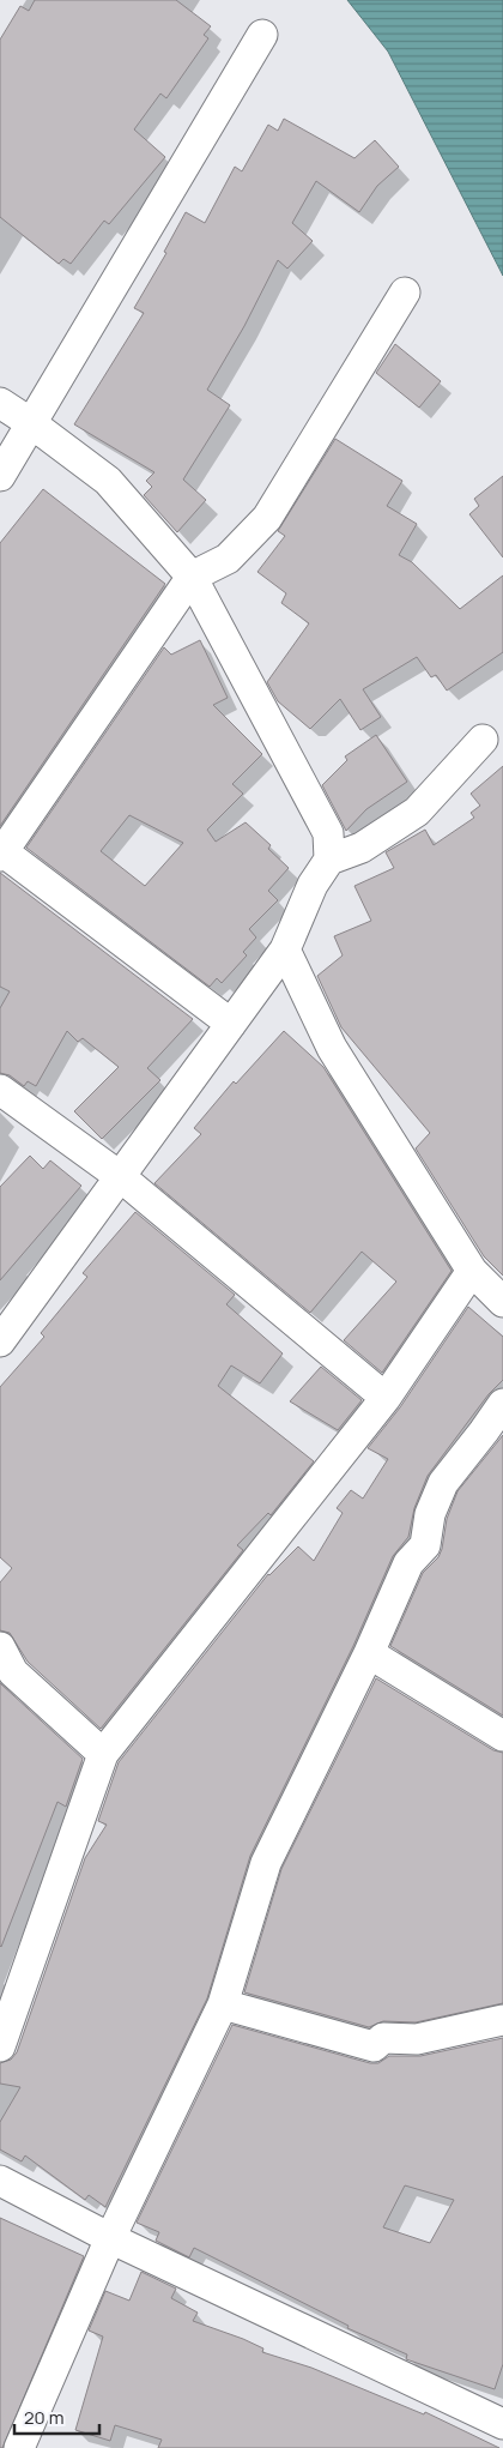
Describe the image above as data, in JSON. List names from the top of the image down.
{
  "scale_bar": "20 m"
}
